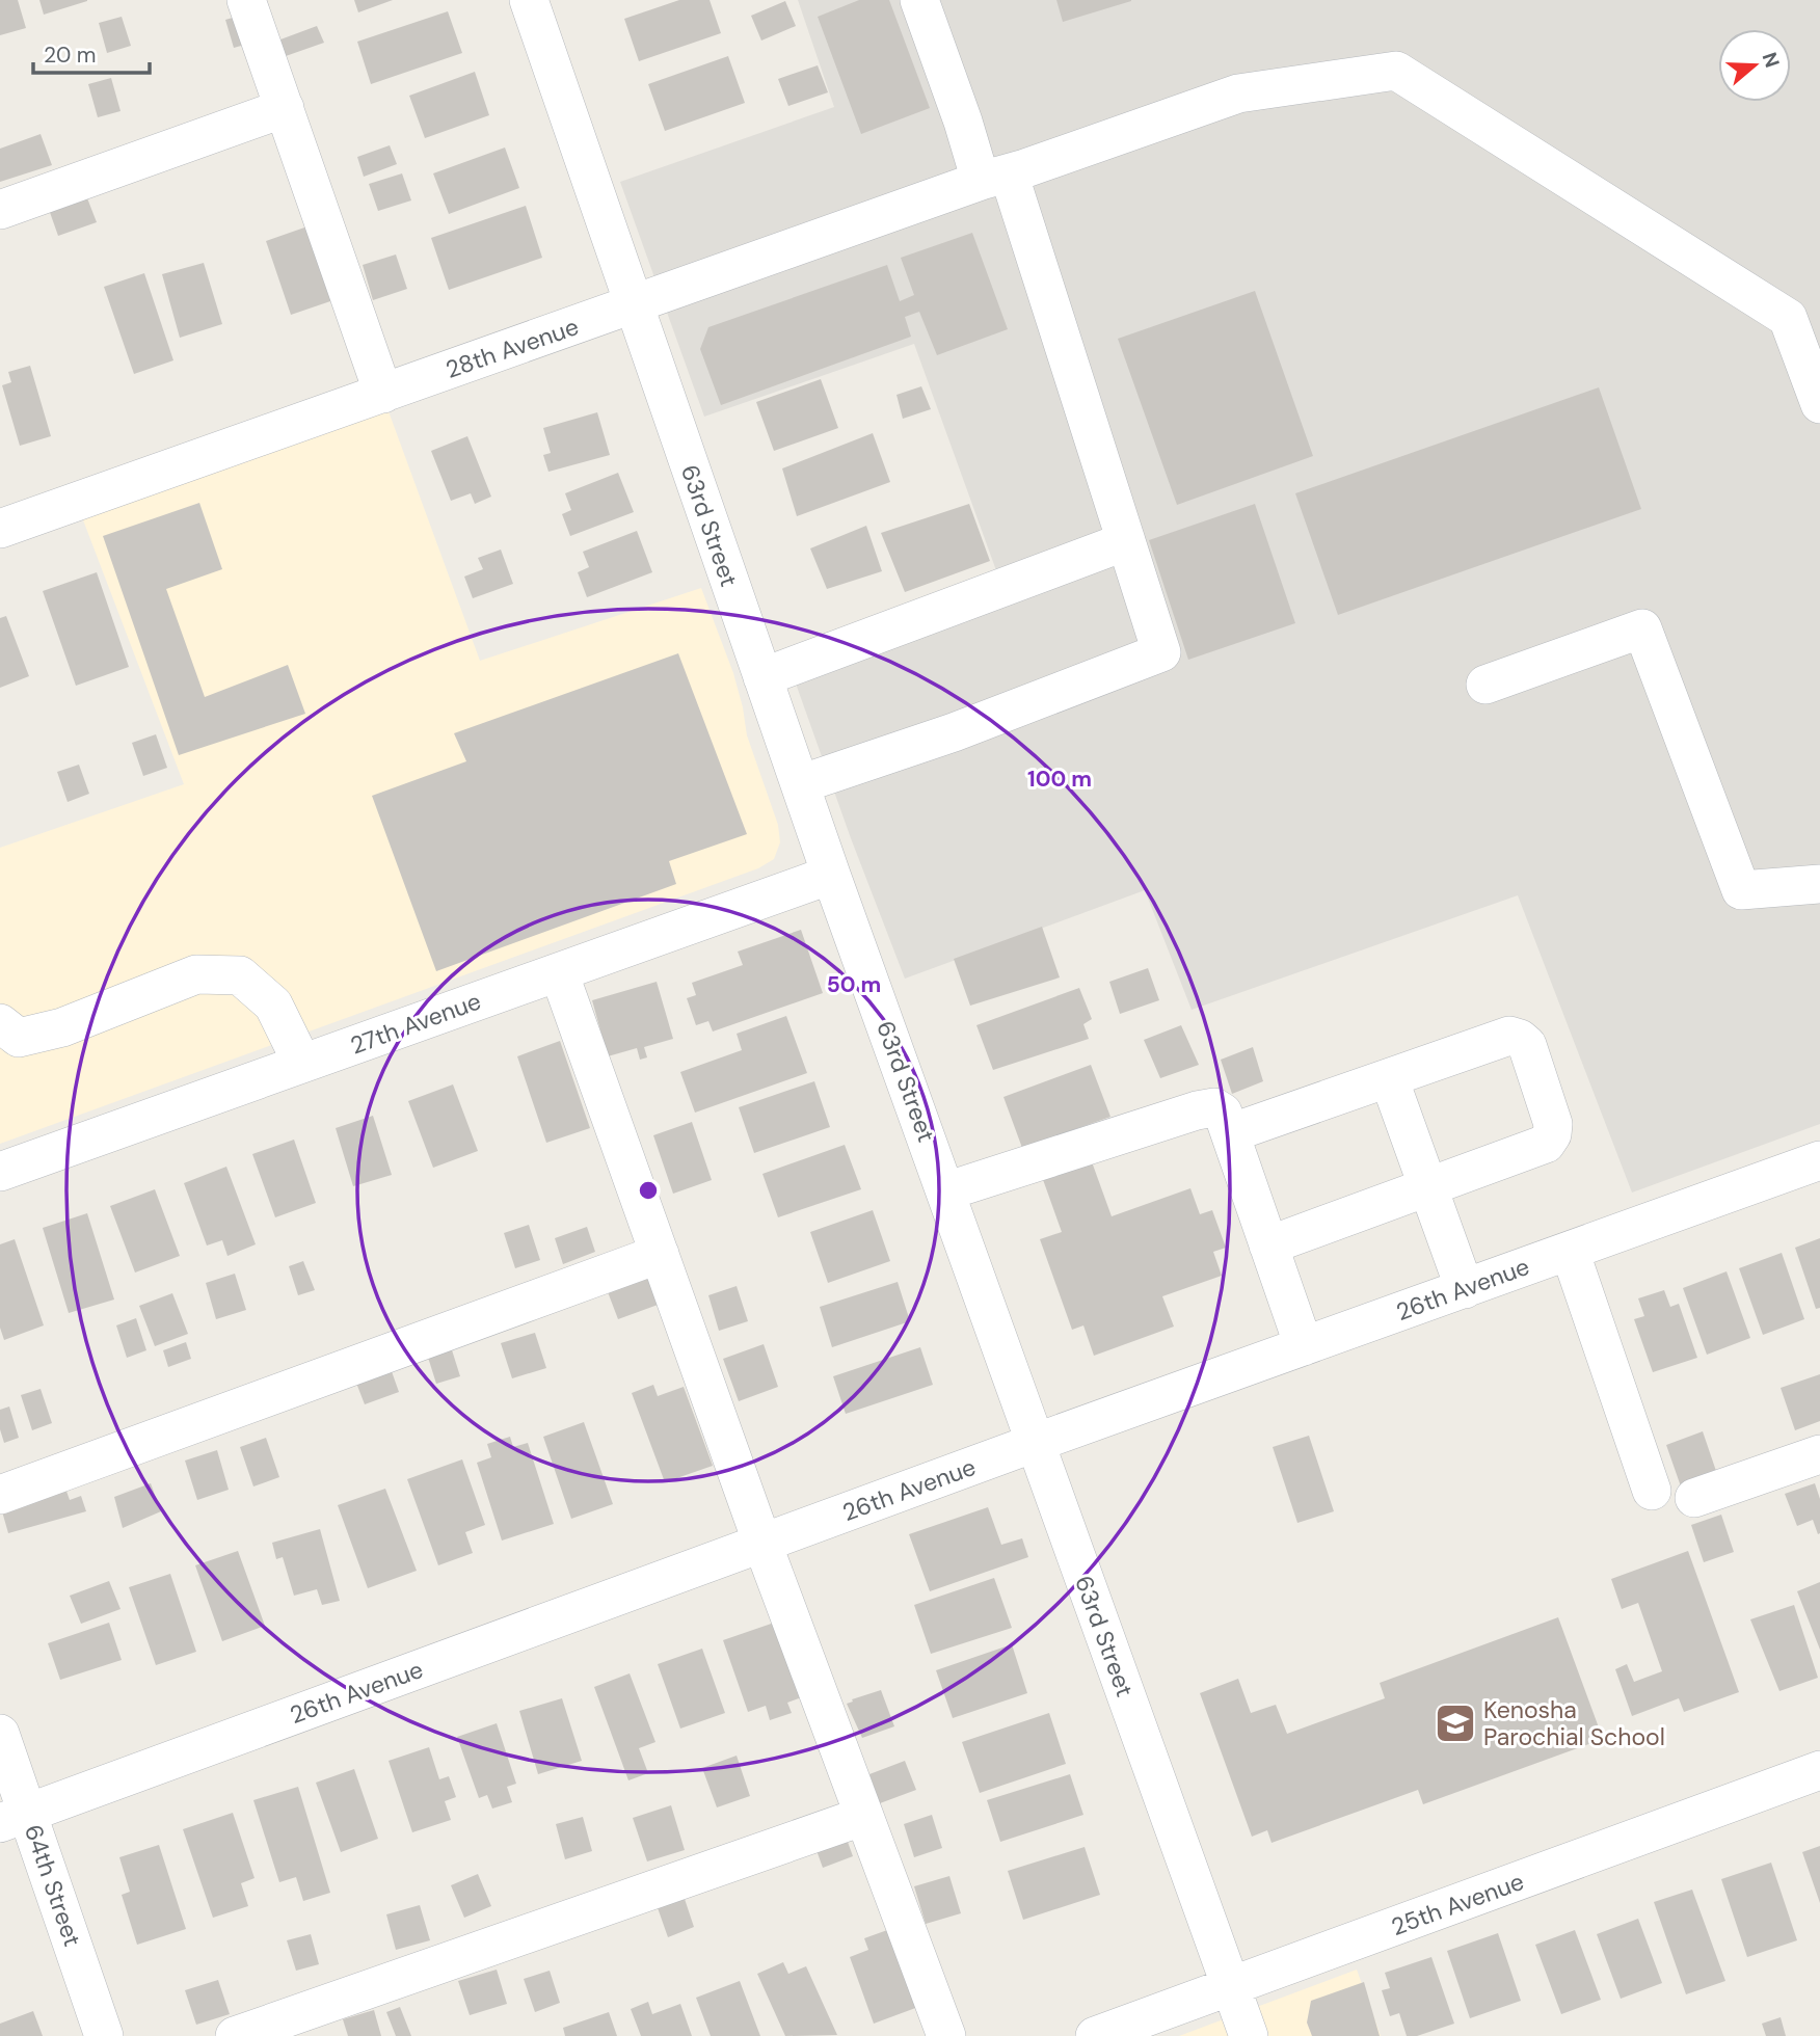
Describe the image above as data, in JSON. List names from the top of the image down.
{
  "streets": {
    "street": [
      "28th Avenue",
      "63rd Street",
      "27th Avenue",
      "26th Avenue",
      "64th Street",
      "25th Avenue"
    ]
  },
  "crossings": [
    ["28th Avenue", "63rd Street"],
    ["63rd Street", "27th Avenue"],
    ["63rd Street", "26th Avenue"],
    ["63rd Street", "25th Avenue"],
    ["26th Avenue", "64th Street"]
  ],
  "places": {
    "school or university": ["Kenosha Parochial School"]
  },
  "scale_bar": "20 m",
  "north": "right",
  "rings": ["100 m", "50 m"]
}
